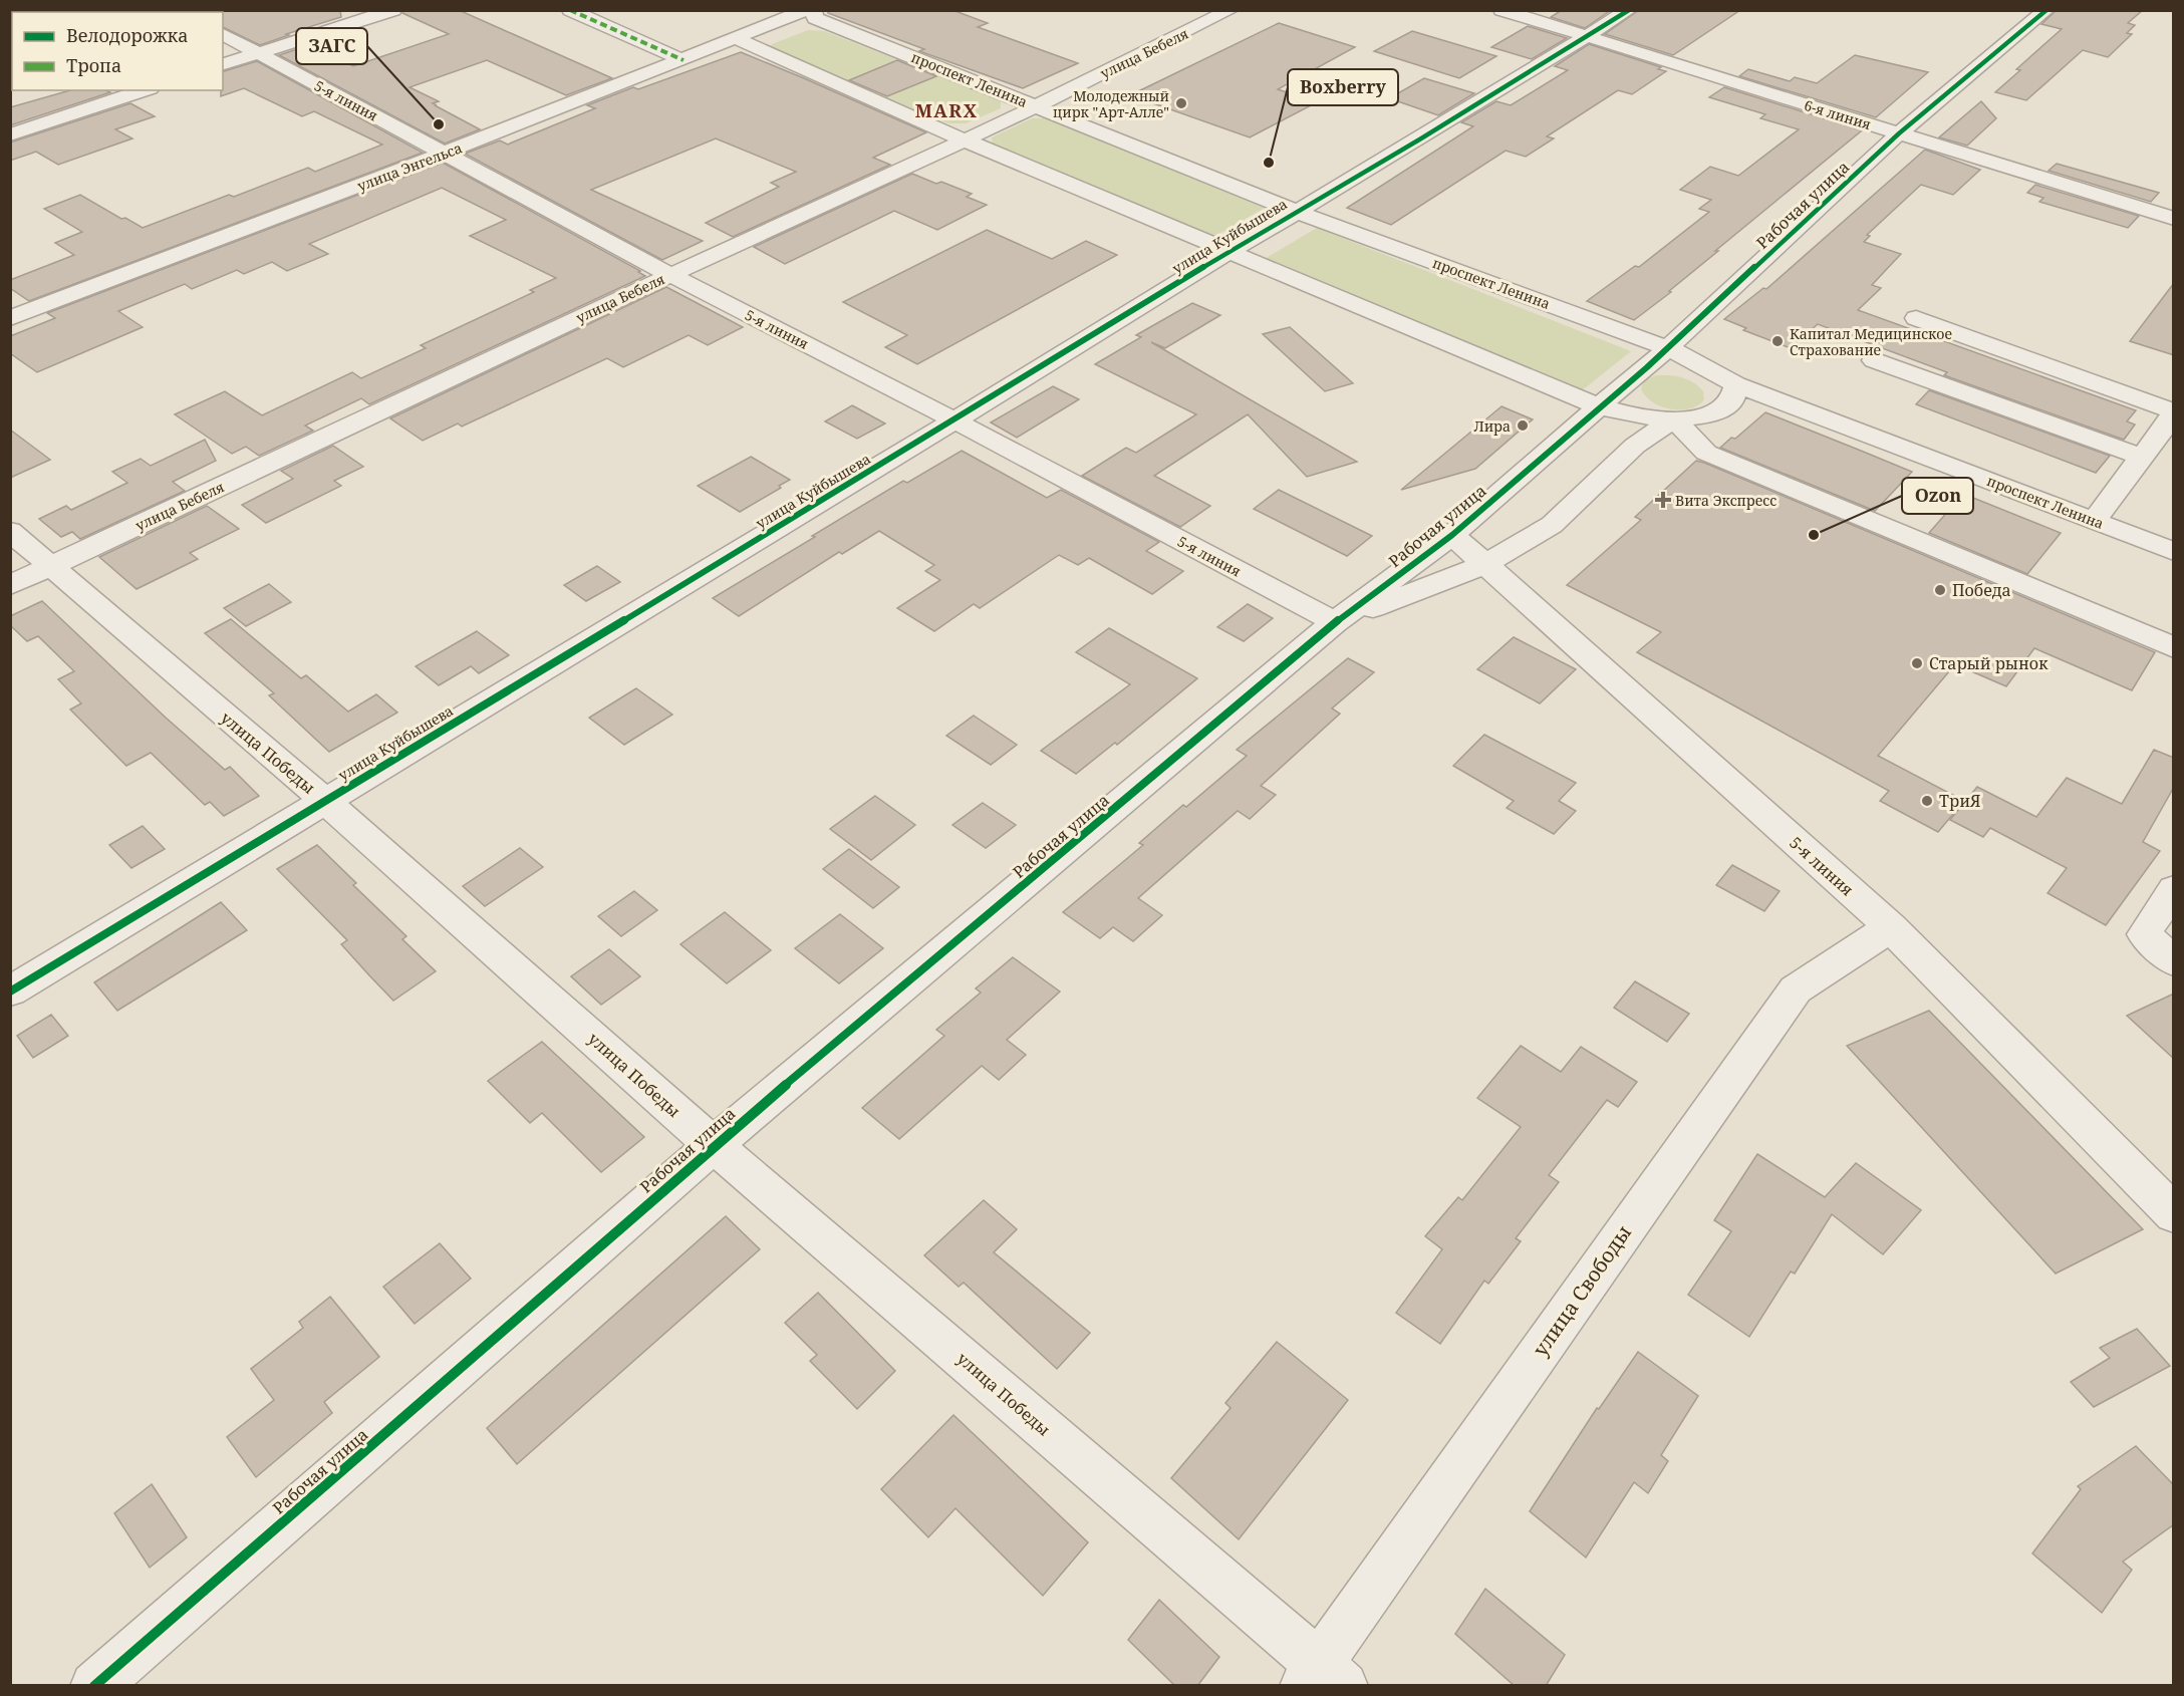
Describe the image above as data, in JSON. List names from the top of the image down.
{
  "streets": {
    "street": [
      "улица Бебеля",
      "проспект Ленина",
      "5-я линия",
      "6-я линия",
      "улица Энгельса",
      "Рабочая улица",
      "улица Куйбышева",
      "улица Победы",
      "улица Свободы"
    ]
  },
  "crossings": [
    ["улица Бебеля", "проспект Ленина"],
    ["улица Бебеля", "5-я линия"],
    ["улица Бебеля", "улица Победы"],
    ["проспект Ленина", "Рабочая улица"],
    ["проспект Ленина", "улица Куйбышева"],
    ["5-я линия", "улица Энгельса"],
    ["5-я линия", "Рабочая улица"],
    ["5-я линия", "улица Куйбышева"],
    ["5-я линия", "улица Свободы"],
    ["6-я линия", "Рабочая улица"],
    ["6-я линия", "улица Куйбышева"],
    ["Рабочая улица", "улица Победы"],
    ["улица Куйбышева", "улица Победы"],
    ["улица Победы", "улица Свободы"]
  ],
  "districts": ["MARX"],
  "places": {
    "other": [
      "Молодежный цирк \"Арт-Алле\"",
      "ЗАГС",
      "Boxberry",
      "Капитал Медицинское Страхование",
      "Лира",
      "Ozon",
      "Победа",
      "Старый рынок",
      "ТриЯ"
    ],
    "health": ["Вита Экспресс"]
  },
  "legend": ["Велодорожка", "Тропа"]
}
